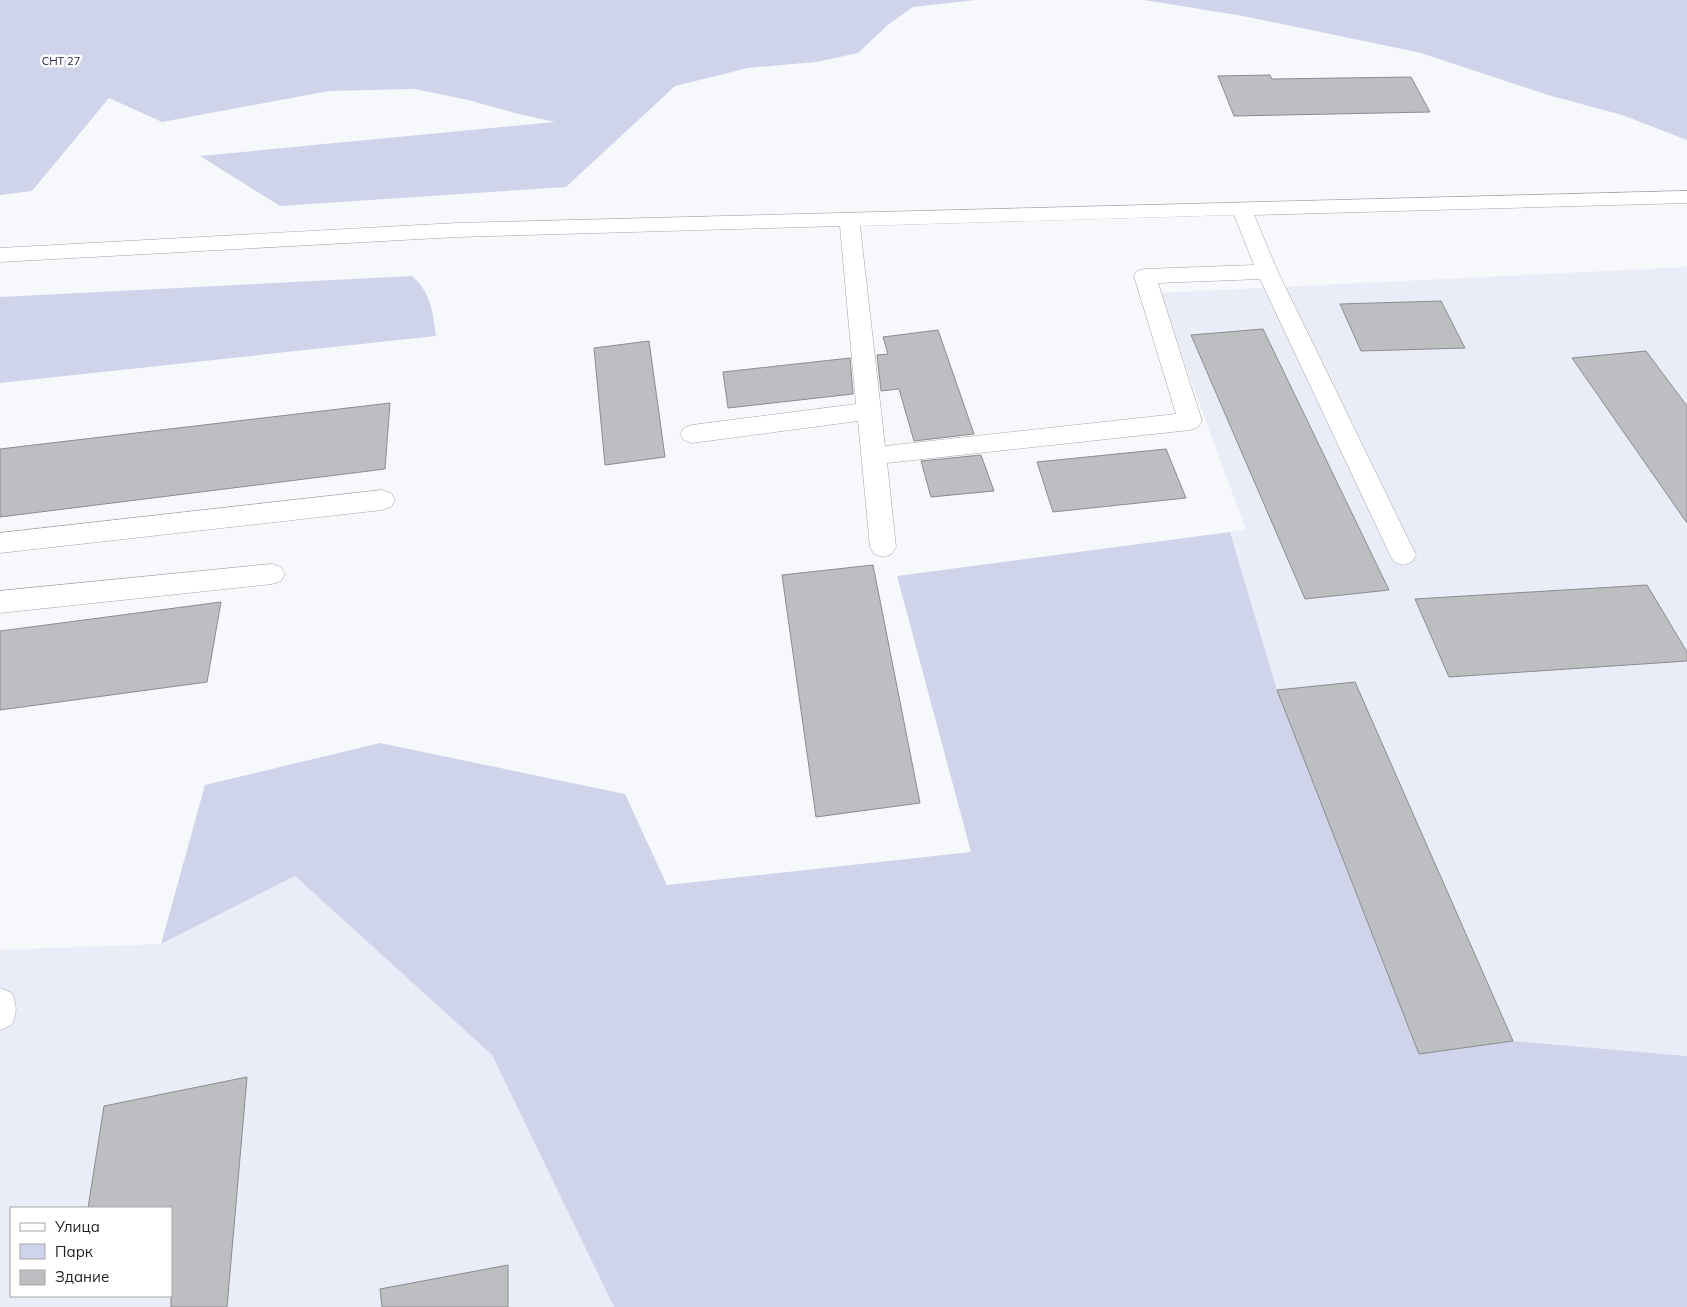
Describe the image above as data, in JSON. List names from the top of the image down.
{
  "parks": ["СНТ 27"],
  "legend": ["Улица", "Парк", "Здание"]
}
